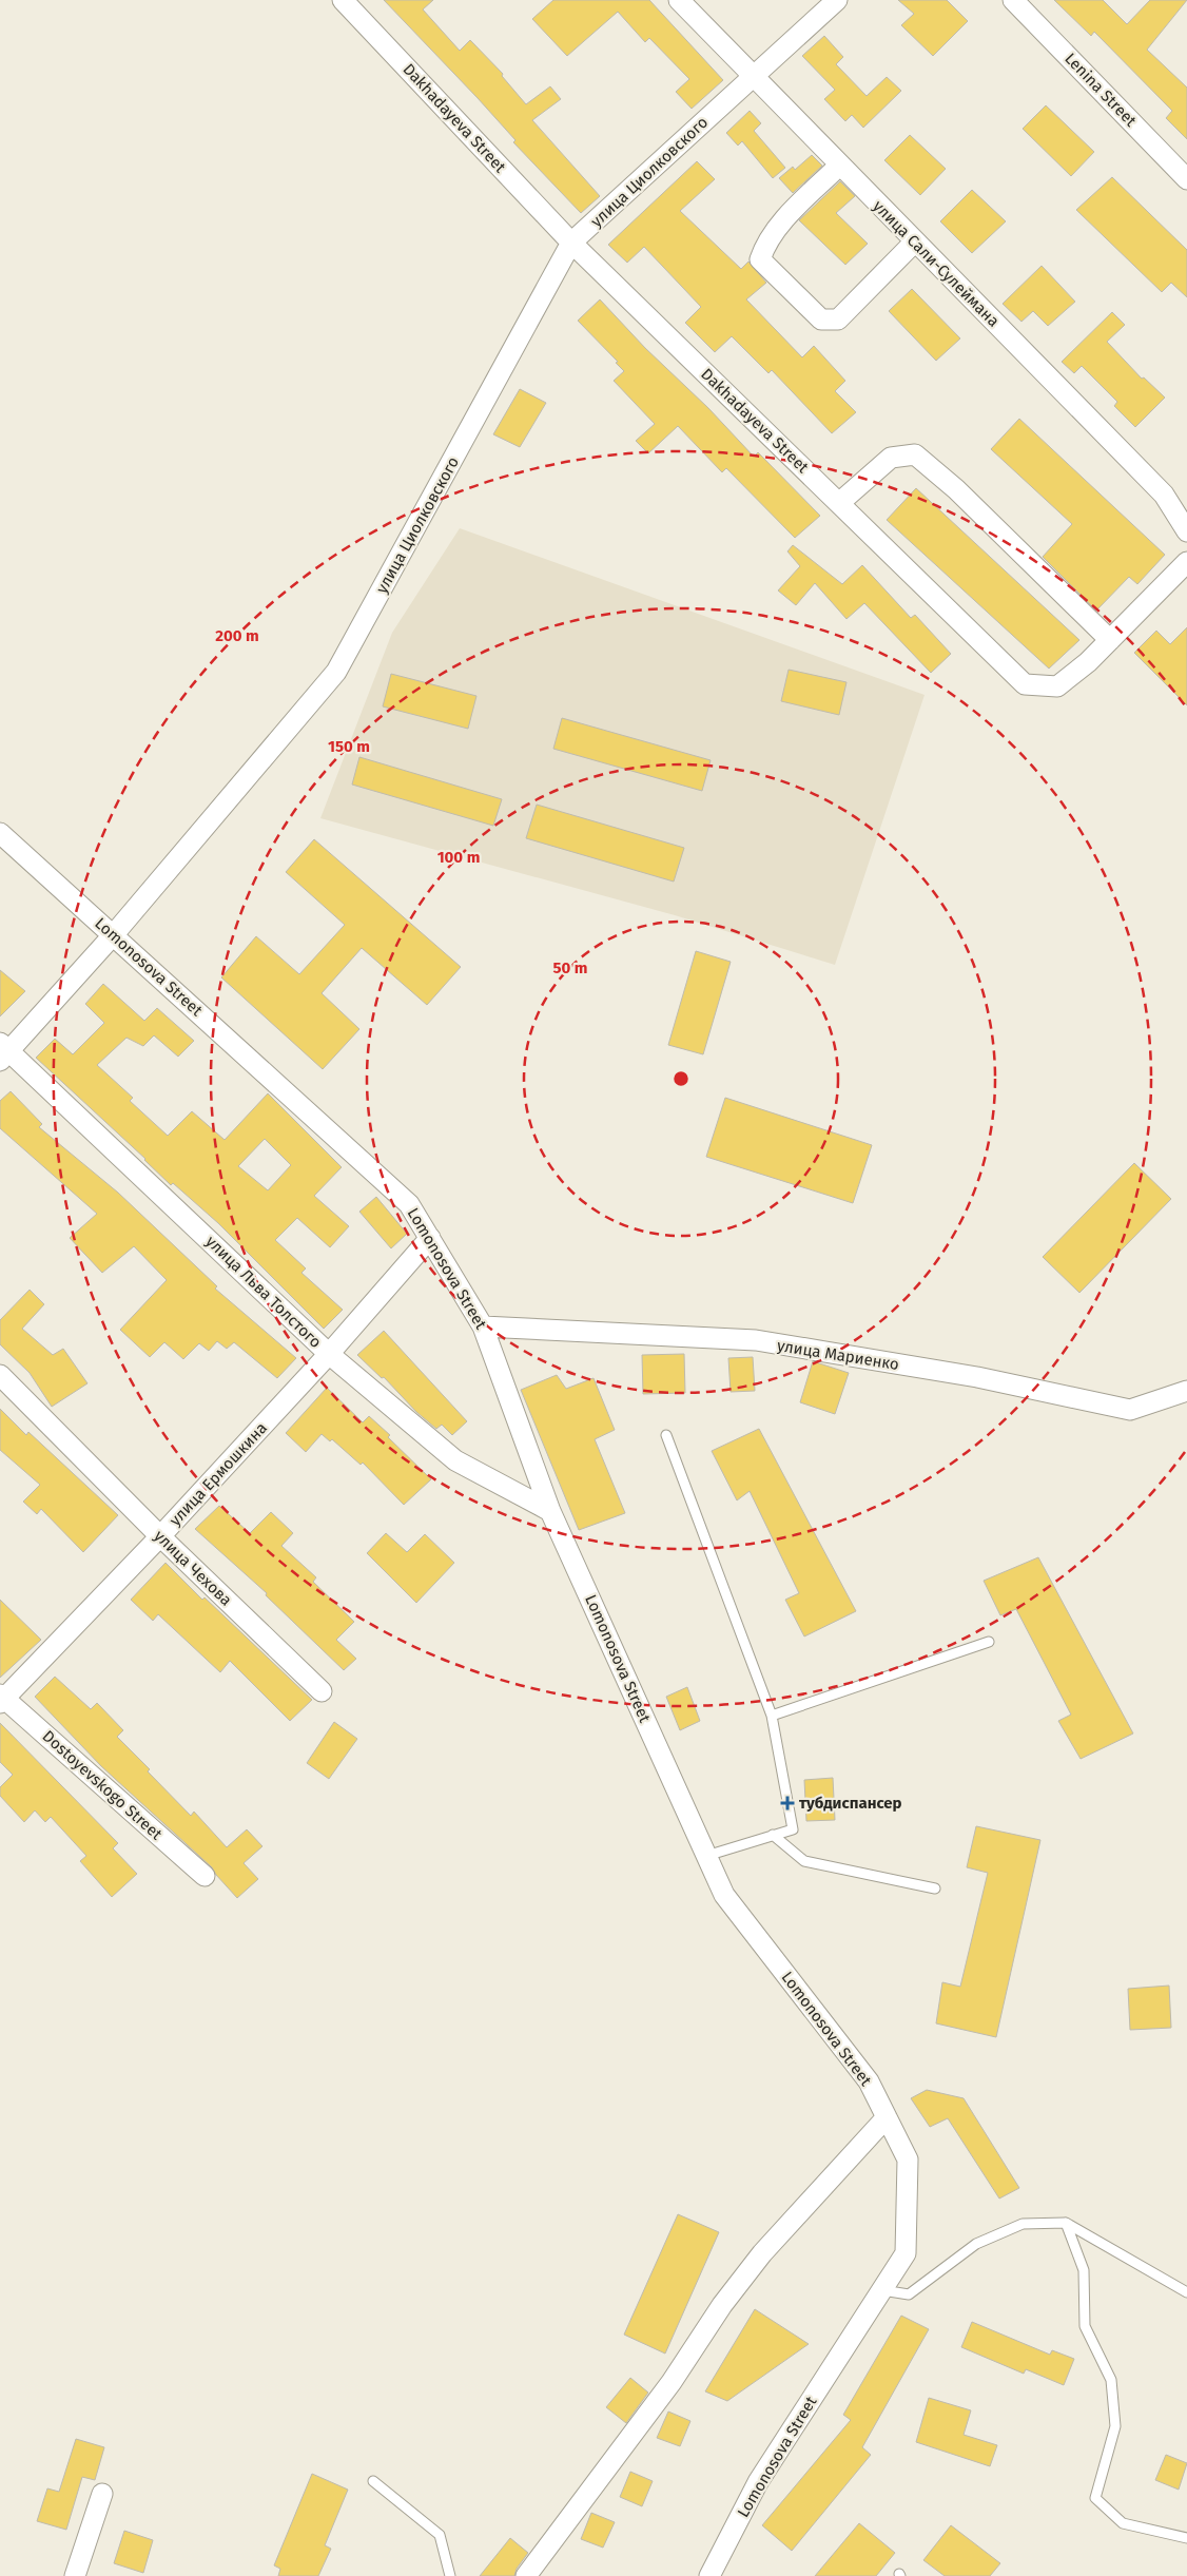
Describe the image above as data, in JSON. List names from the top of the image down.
{
  "streets": {
    "street": [
      "Lenina Street",
      "Dakhadayeva Street",
      "улица Циолковского",
      "улица Сали-Сулеймана",
      "Lomonosova Street",
      "улица Льва Толстого",
      "улица Мариенко",
      "улица Ермошкина",
      "улица Чехова",
      "Dostoyevskogo Street"
    ]
  },
  "crossings": [
    ["Dakhadayeva Street", "улица Циолковского"],
    ["улица Циолковского", "улица Сали-Сулеймана"],
    ["улица Циолковского", "Lomonosova Street"],
    ["улица Циолковского", "улица Льва Толстого"],
    ["Lomonosova Street", "улица Льва Толстого"],
    ["Lomonosova Street", "улица Мариенко"],
    ["Lomonosova Street", "улица Ермошкина"],
    ["улица Льва Толстого", "улица Ермошкина"],
    ["улица Ермошкина", "улица Чехова"],
    ["улица Ермошкина", "Dostoyevskogo Street"]
  ],
  "places": {
    "health": ["тубдиспансер"]
  },
  "rings": [
    "200 m",
    "150 m",
    "100 m",
    "50 m"
  ]
}
